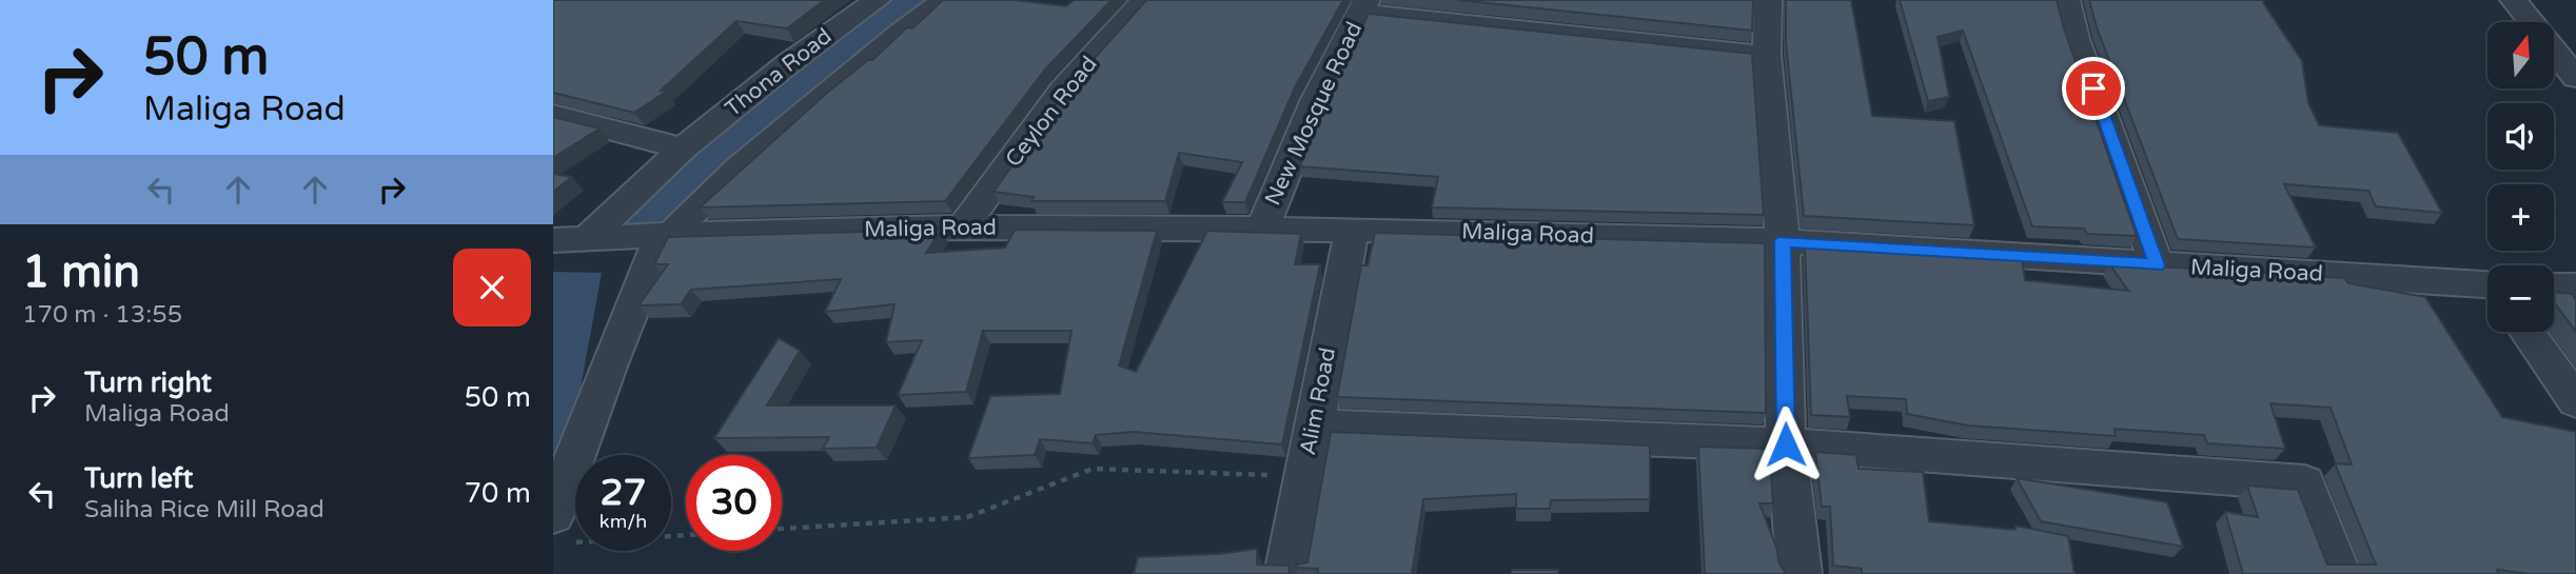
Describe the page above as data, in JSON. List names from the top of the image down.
{
  "streets": {
    "street": [
      "Thona Road",
      "Ceylon Road",
      "New Mosque Road",
      "Maliga Road",
      "Alim Road"
    ]
  },
  "crossings": [
    ["Thona Road", "Maliga Road"],
    ["Ceylon Road", "Maliga Road"],
    ["New Mosque Road", "Maliga Road"],
    ["Maliga Road", "Alim Road"]
  ],
  "north": "top",
  "page": {
    "turn": ["50 m", "Maliga Road"],
    "map_buttons": ["+", "−"],
    "heading": ["1 min", "170 m · 13:55"],
    "list": [
      {
        "name": "Turn right",
        "note": "Maliga Road",
        "value": "50 m"
      },
      {
        "name": "Turn left",
        "note": "Saliha Rice Mill Road",
        "value": "70 m"
      }
    ],
    "speed": "27 km/h",
    "limit": "30"
  }
}
